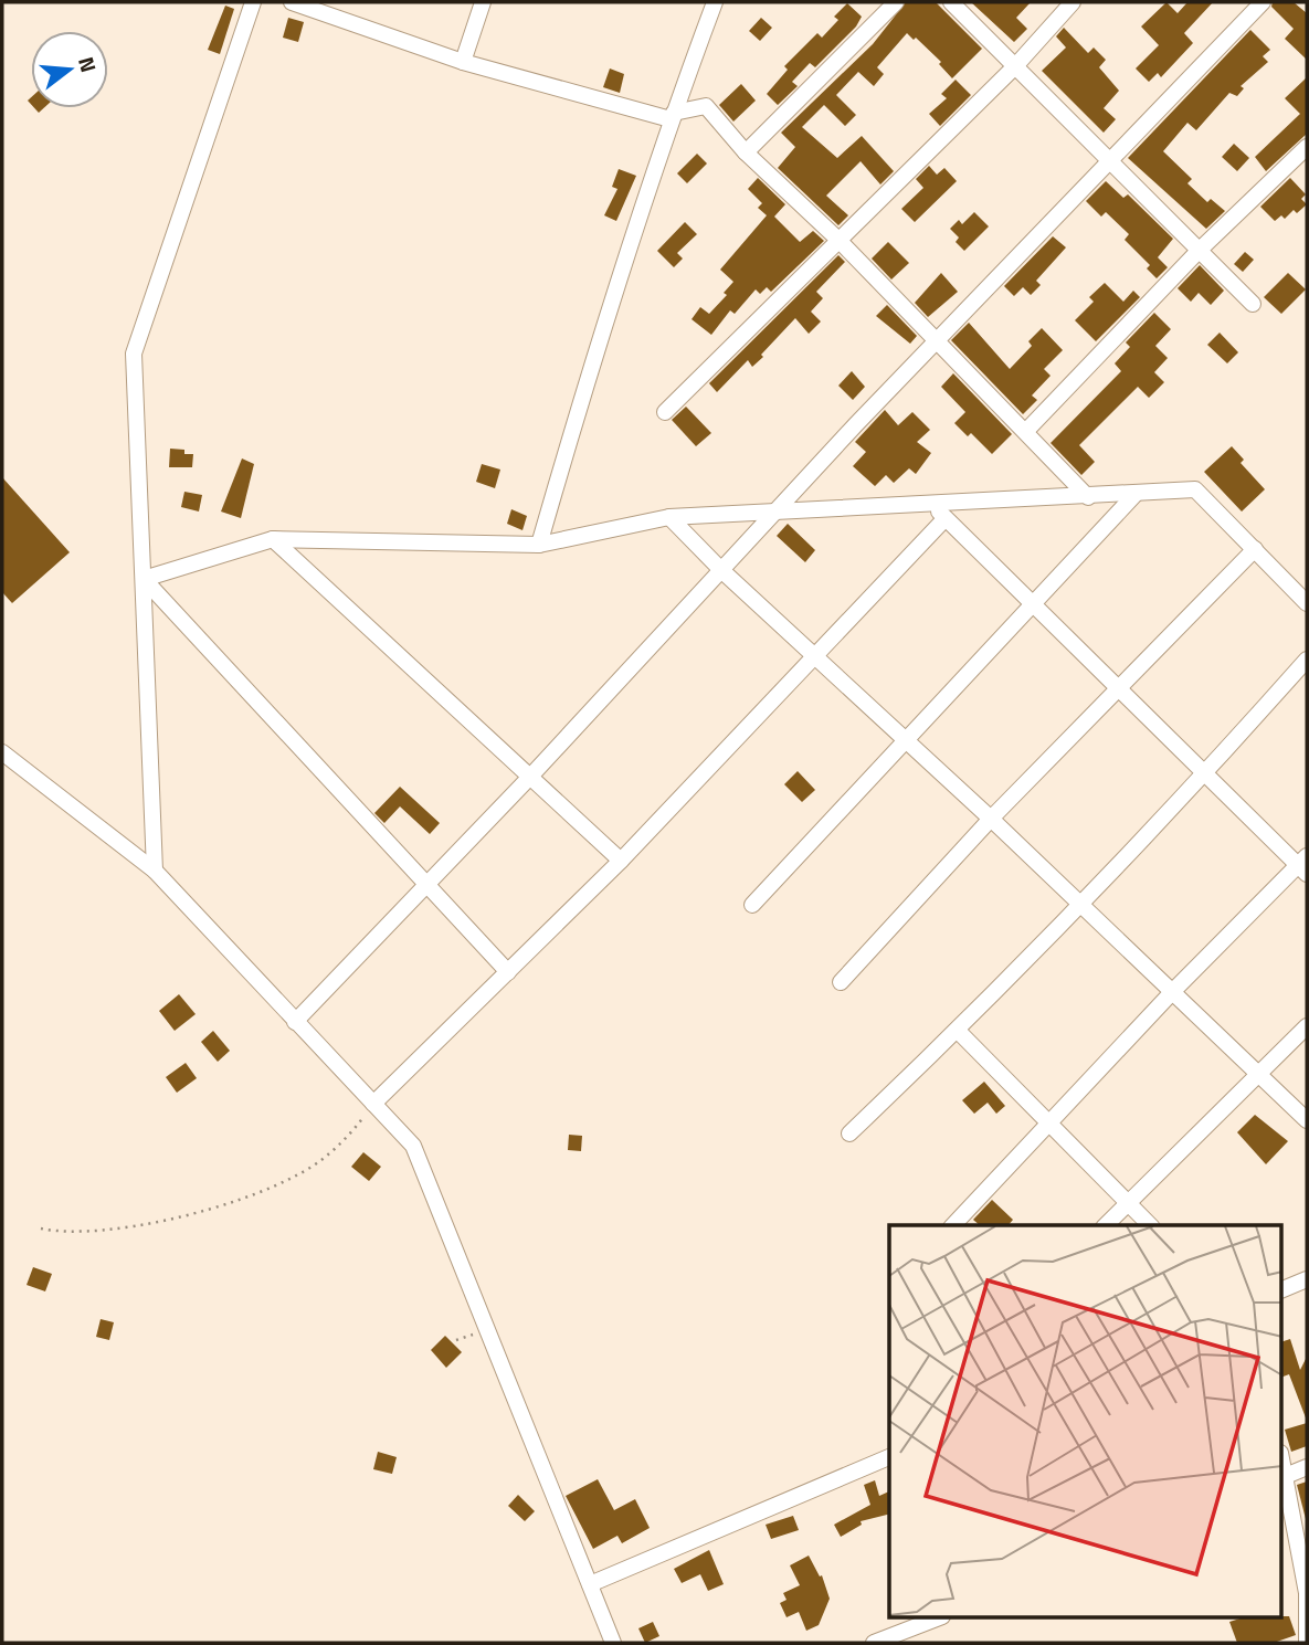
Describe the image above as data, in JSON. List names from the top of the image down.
{
  "north": "right"
}
